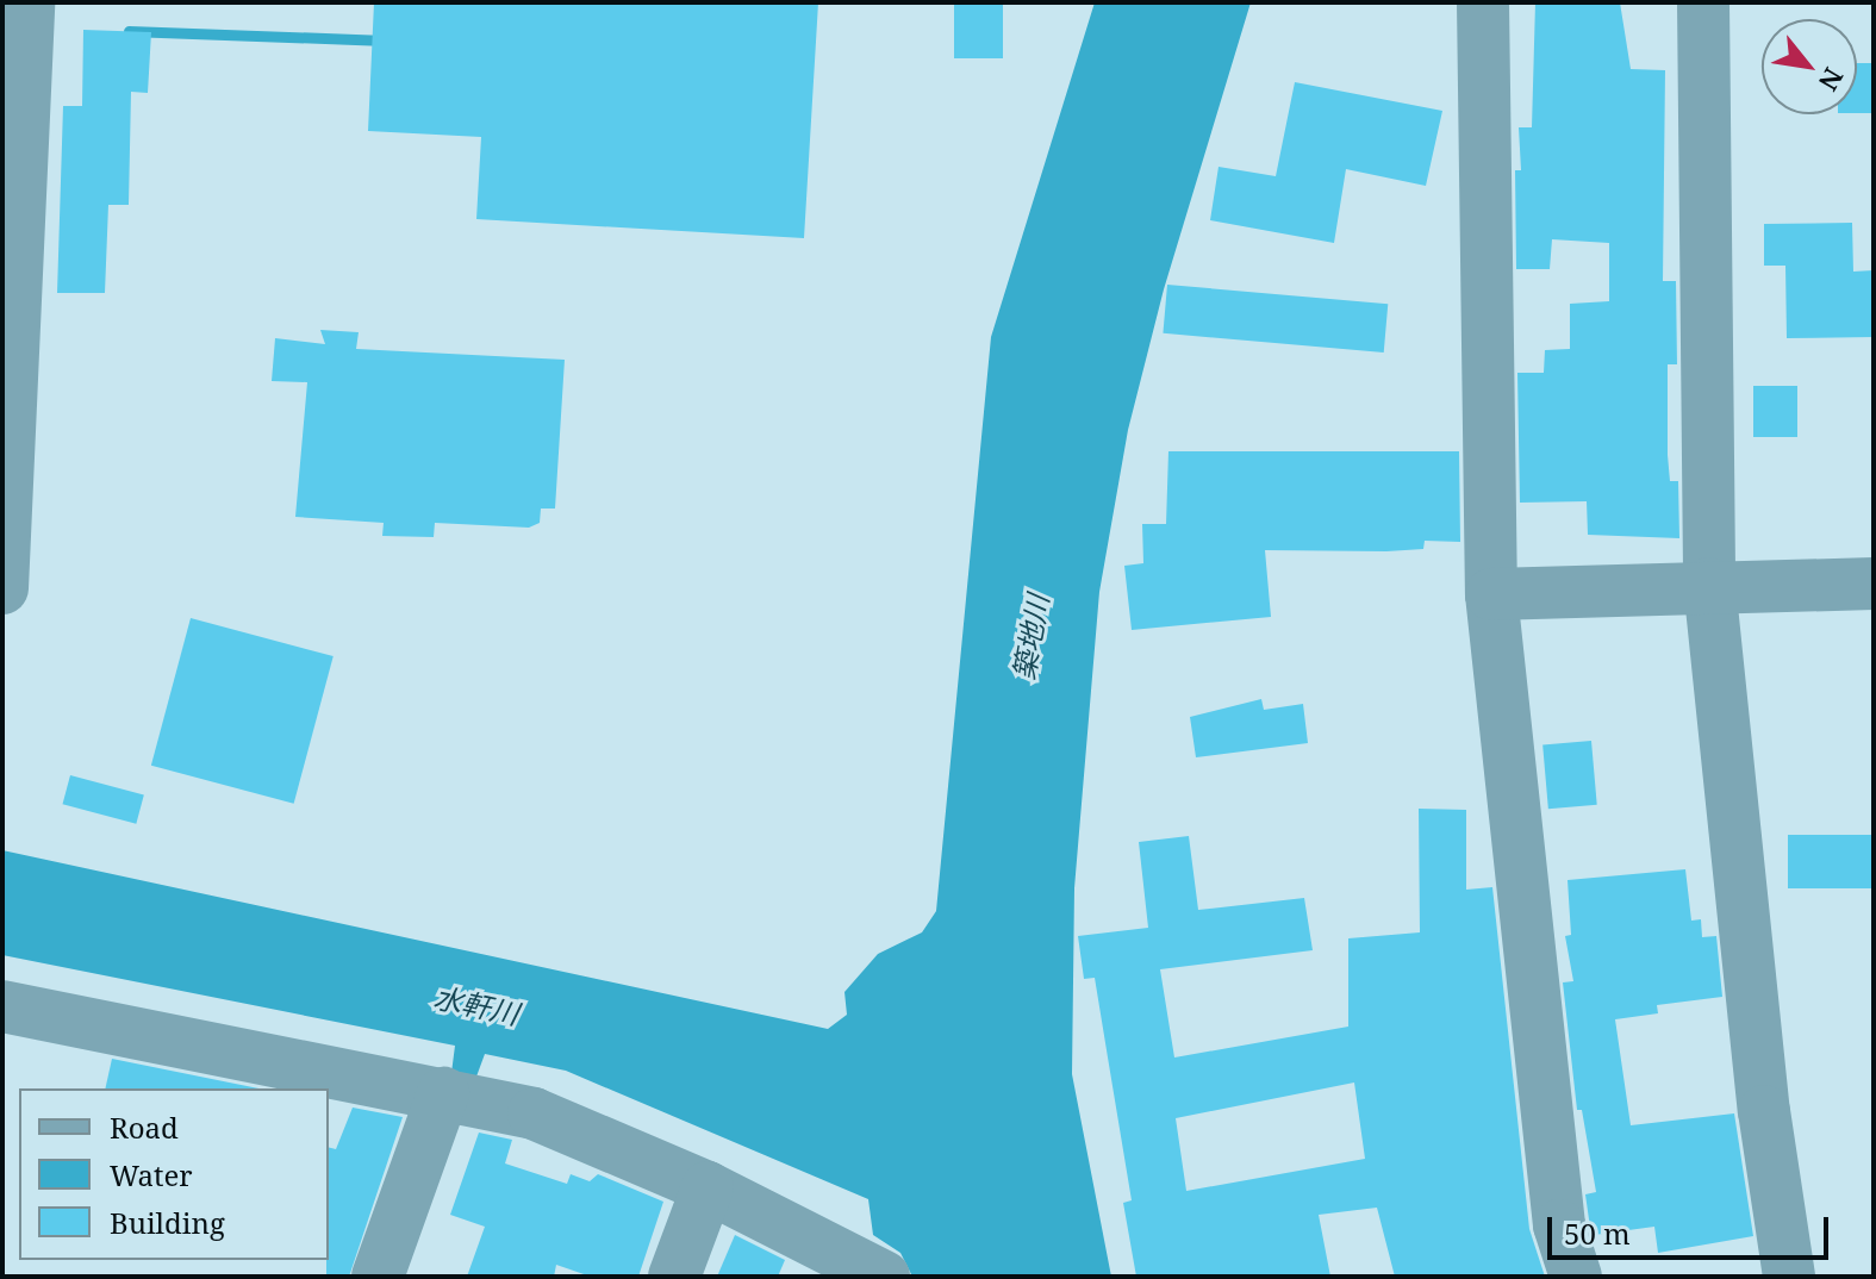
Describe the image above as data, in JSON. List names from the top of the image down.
{
  "water": ["築地川", "水軒川"],
  "legend": ["Road", "Water", "Building"],
  "scale_bar": "50 m",
  "north": "bottom right"
}
